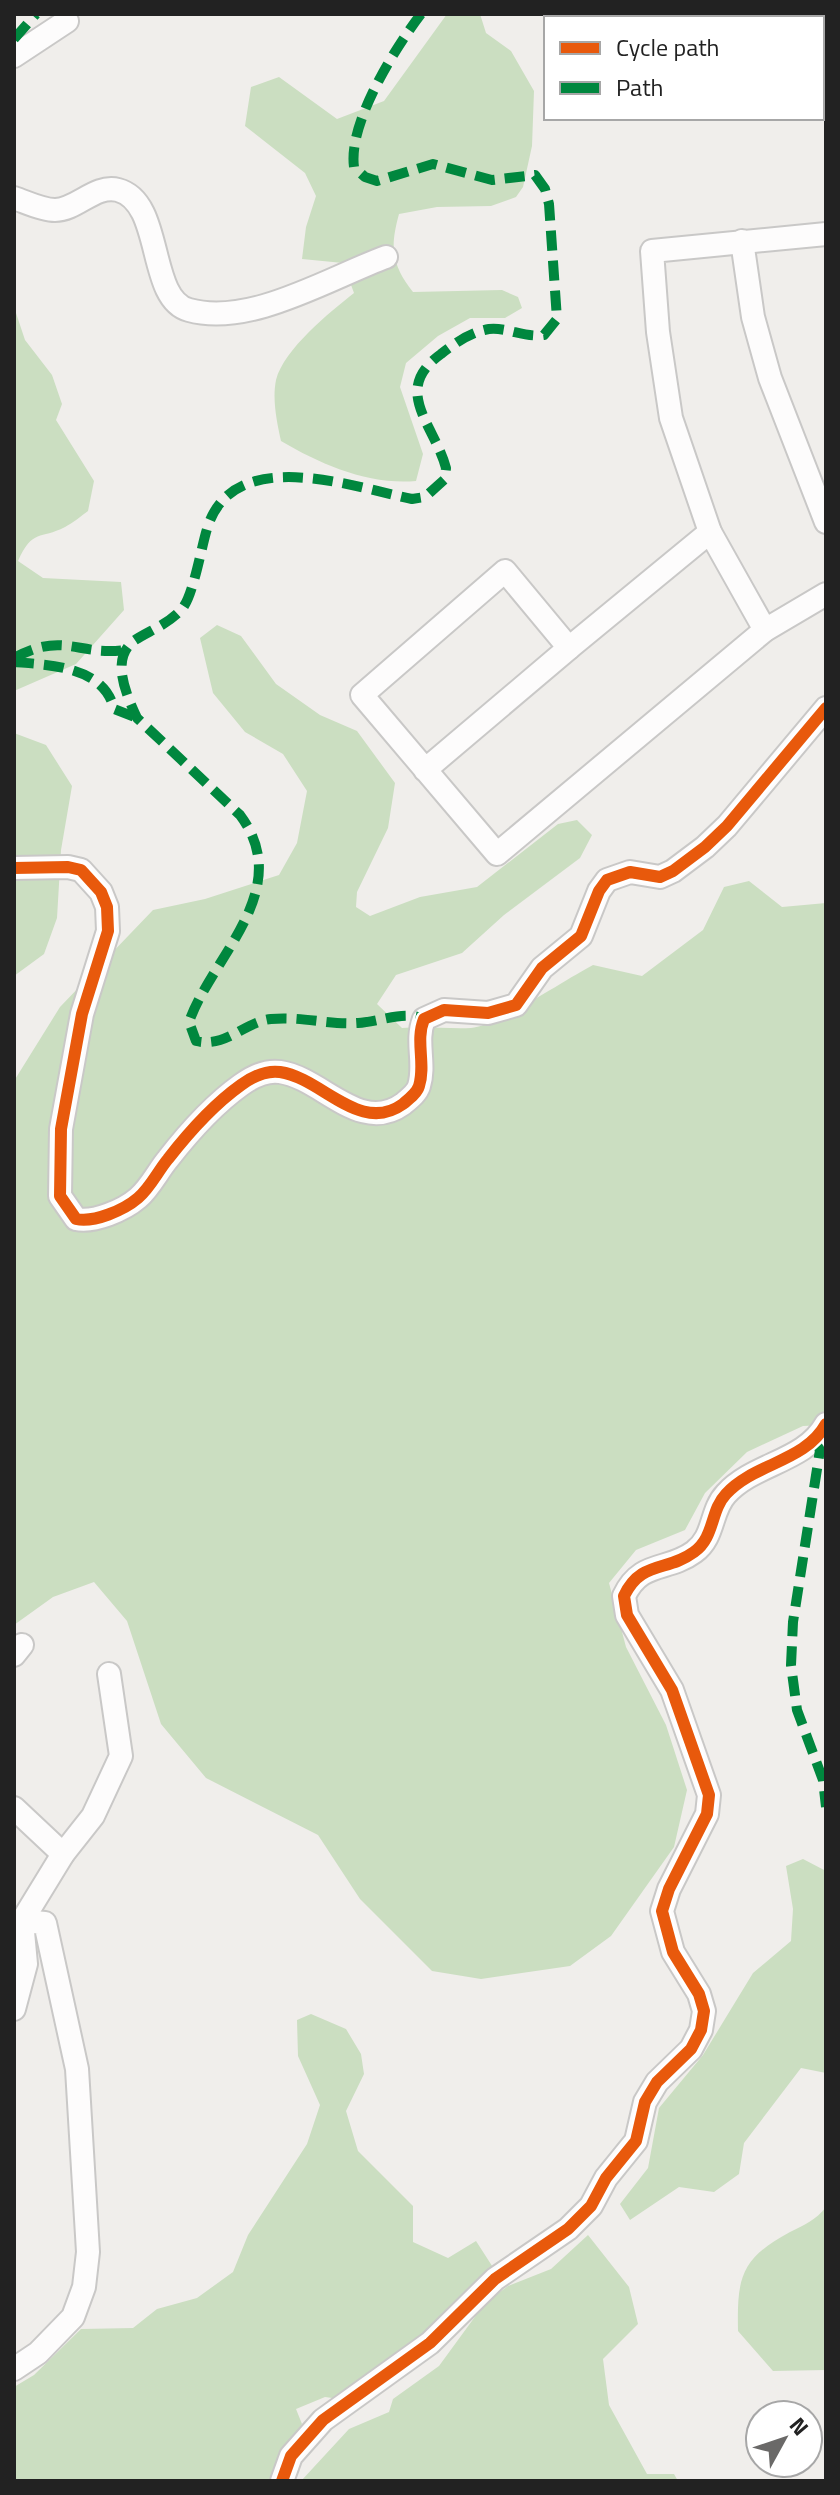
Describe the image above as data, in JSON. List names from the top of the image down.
{
  "legend": ["Cycle path", "Path"],
  "north": "top right"
}
